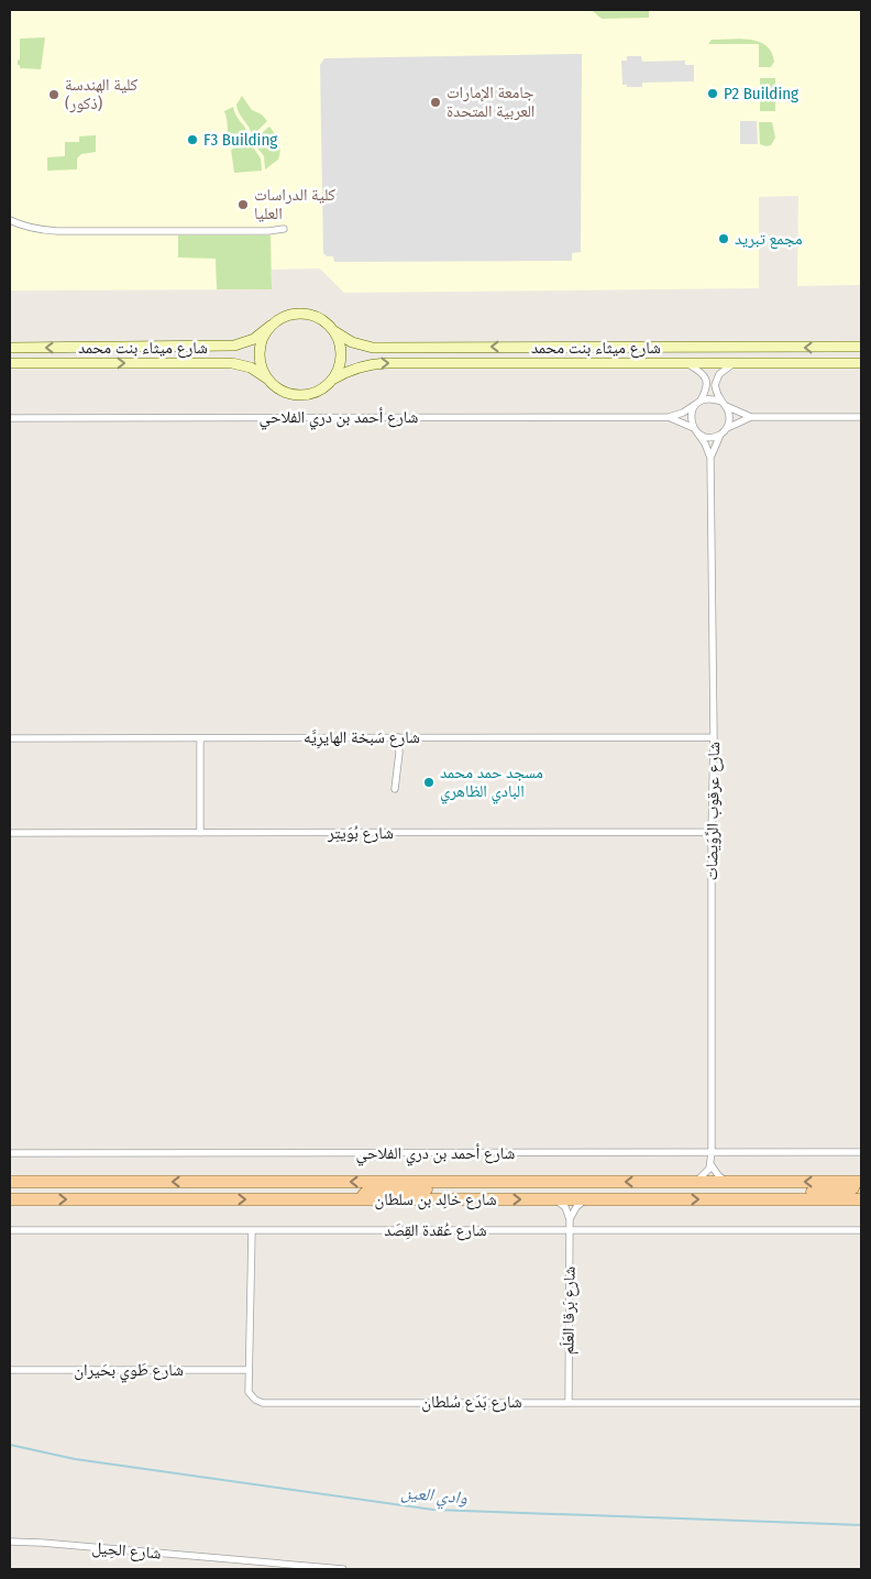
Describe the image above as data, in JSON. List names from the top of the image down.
{
  "streets": {
    "main road": ["شارع ميثاء بنت محمد", "شارع خالِد بن سلطان"],
    "street": [
      "شارع أحمد بن دري الفلاحي",
      "شارع سَبخة الهايرِيَّه",
      "شارع عرقوب الرِّوَيضات",
      "شارع بُوَيتِر",
      "شارع عُقدة القِصَد",
      "شارع بَرقا العَلَم",
      "شارع طَوي بحَيران",
      "شارع بَدَع سُلطان",
      "شارع الحِيل"
    ]
  },
  "crossings": [
    ["شارع أحمد بن دري الفلاحي", "شارع عرقوب الرِّوَيضات"],
    ["شارع سَبخة الهايرِيَّه", "شارع عرقوب الرِّوَيضات"],
    ["شارع عرقوب الرِّوَيضات", "شارع بُوَيتِر"],
    ["شارع عُقدة القِصَد", "شارع بَرقا العَلَم"],
    ["شارع عُقدة القِصَد", "شارع بَدَع سُلطان"],
    ["شارع بَرقا العَلَم", "شارع بَدَع سُلطان"],
    ["شارع طَوي بحَيران", "شارع بَدَع سُلطان"]
  ],
  "water": ["وادي العين"],
  "places": [
    "P2 Building",
    "كلية الهندسة (ذكور)",
    "جامعة الإمارات العربية المتحدة",
    "F3 Building",
    "كلية الدراسات العليا",
    "مجمع تبريد",
    "مسجد حمد محمد البادي الظاهري"
  ]
}
